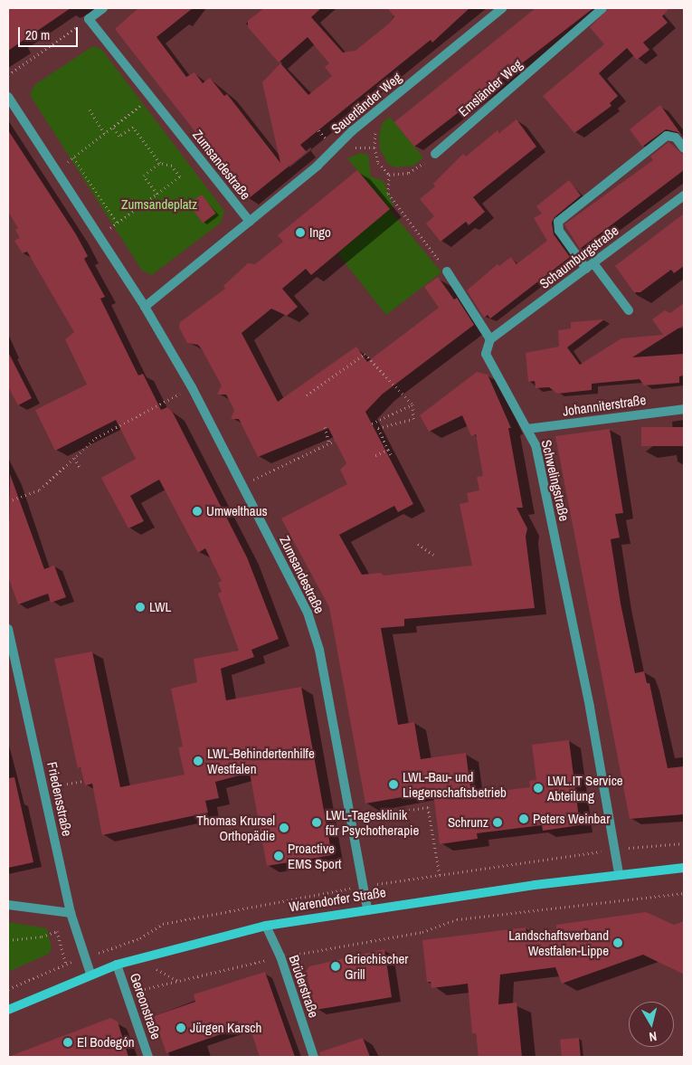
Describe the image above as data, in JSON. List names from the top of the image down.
{
  "streets": {
    "main road": ["Warendorfer Straße"],
    "street": [
      "Emsländer Weg",
      "Sauerländer Weg",
      "Zumsandestraße",
      "Schaumburgstraße",
      "Johanniterstraße",
      "Schwelingstraße",
      "Friedensstraße",
      "Brüderstraße",
      "Gereonstraße"
    ]
  },
  "crossings": [
    ["Sauerländer Weg", "Zumsandestraße"],
    ["Zumsandestraße", "Warendorfer Straße"],
    ["Schaumburgstraße", "Schwelingstraße"],
    ["Johanniterstraße", "Schwelingstraße"],
    ["Schwelingstraße", "Warendorfer Straße"],
    ["Friedensstraße", "Warendorfer Straße"],
    ["Warendorfer Straße", "Brüderstraße"],
    ["Warendorfer Straße", "Gereonstraße"]
  ],
  "parks": ["Zumsandeplatz"],
  "places": [
    "Ingo",
    "Umwelthaus",
    "LWL",
    "LWL-Behindertenhilfe Westfalen",
    "LWL-Bau- und Liegenschaftsbetrieb",
    "LWL.IT Service Abteilung",
    "Peters Weinbar",
    "LWL-Tagesklinik für Psychotherapie",
    "Schrunz",
    "Thomas Krursel Orthopädie",
    "Proactive EMS Sport",
    "Landschaftsverband Westfalen-Lippe",
    "Griechischer Grill",
    "Jürgen Karsch",
    "El Bodegón"
  ],
  "scale_bar": "20 m",
  "north": "bottom"
}
